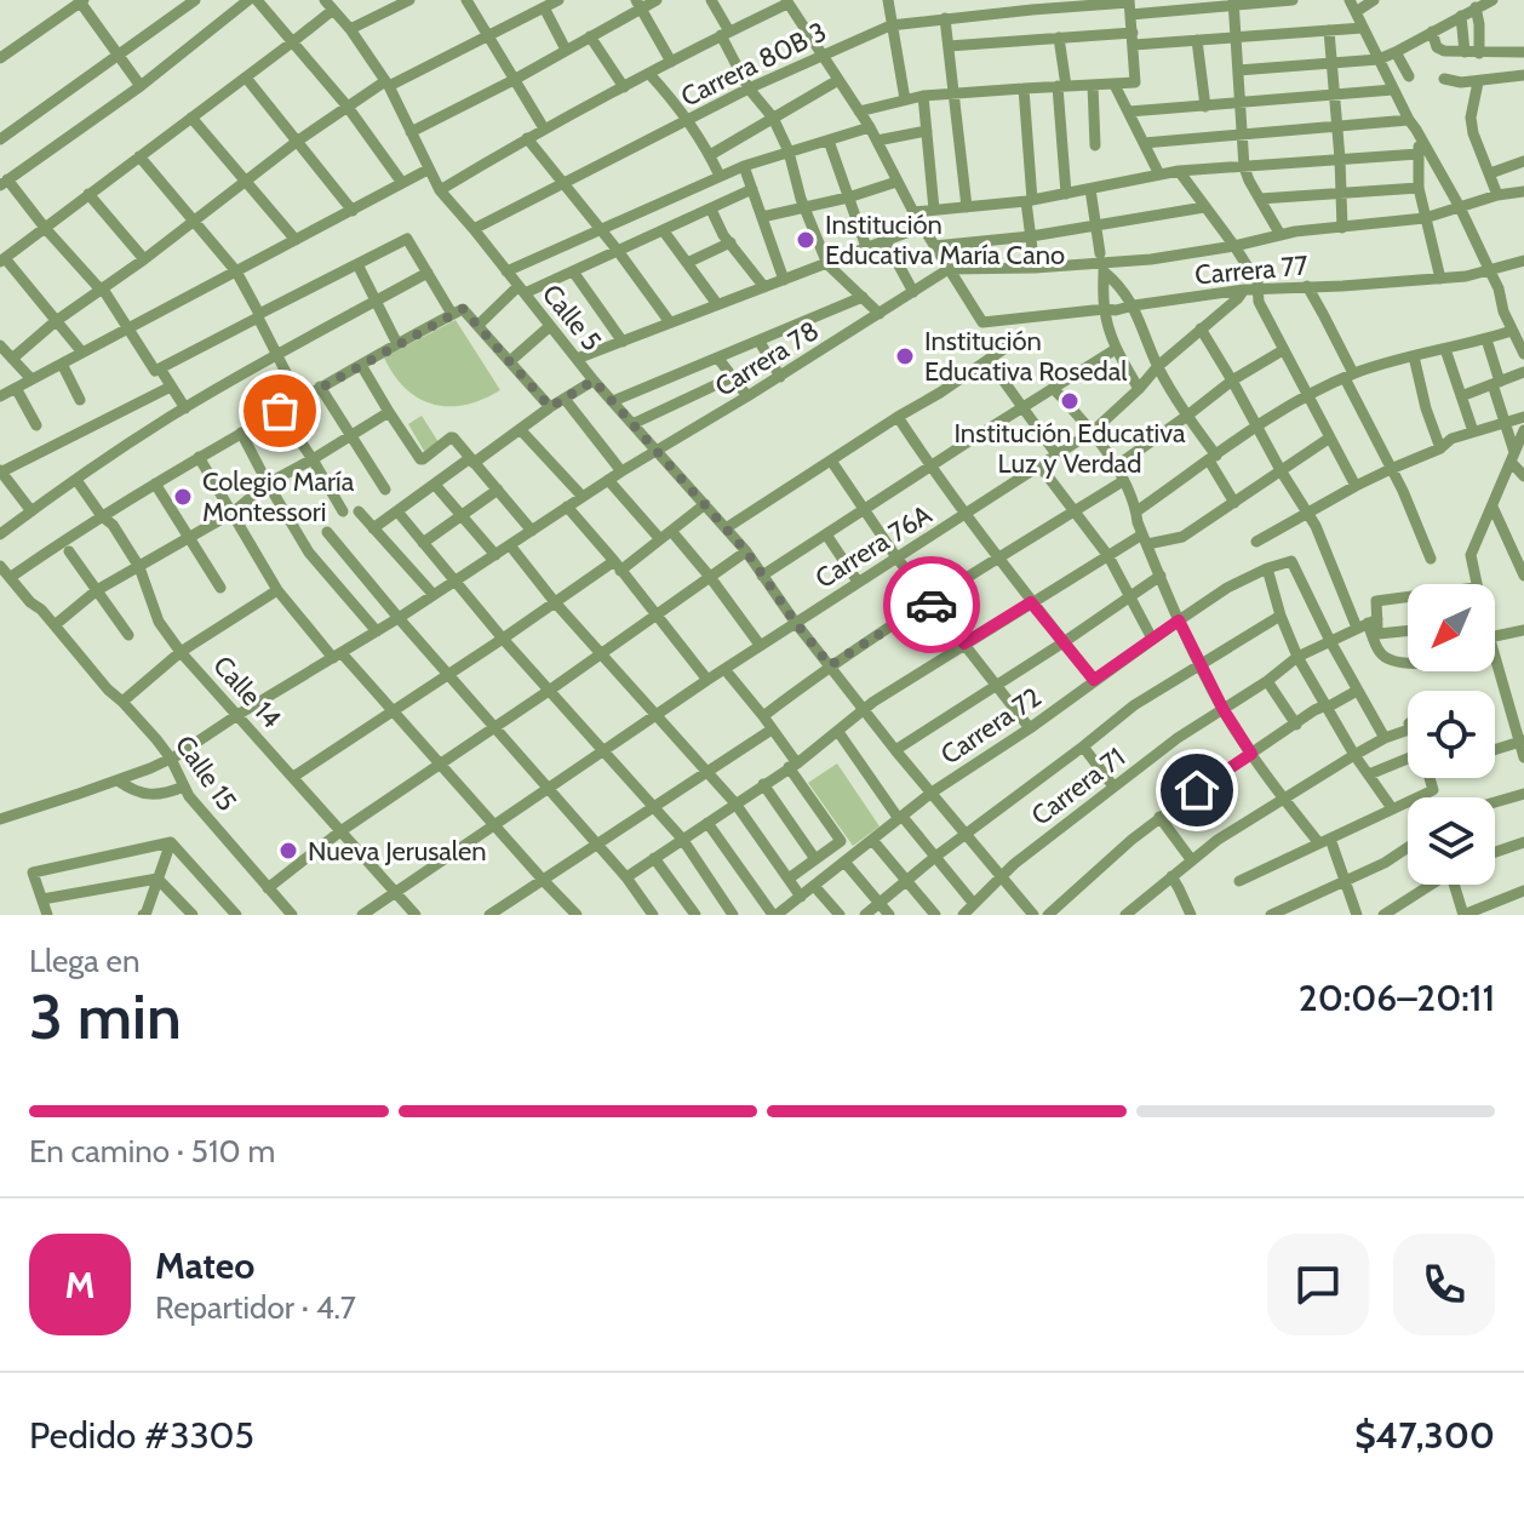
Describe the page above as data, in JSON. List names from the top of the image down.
{
  "streets": {
    "street": [
      "Carrera 80B 3",
      "Carrera 77",
      "Calle 5",
      "Carrera 78",
      "Carrera 76A",
      "Calle 14",
      "Carrera 72",
      "Calle 15",
      "Carrera 71"
    ]
  },
  "crossings": [
    ["Carrera 80B 3", "Calle 5"],
    ["Carrera 77", "Carrera 78"],
    ["Carrera 77", "Carrera 76A"],
    ["Calle 5", "Carrera 78"],
    ["Calle 5", "Carrera 76A"],
    ["Calle 5", "Carrera 72"],
    ["Calle 5", "Carrera 71"],
    ["Carrera 78", "Calle 14"],
    ["Carrera 78", "Calle 15"],
    ["Carrera 76A", "Calle 14"],
    ["Carrera 72", "Carrera 71"]
  ],
  "places": [
    "Institución Educativa María Cano",
    "Institución Educativa Rosedal",
    "Institución Educativa Luz y Verdad",
    "Colegio María Montessori",
    "Nueva Jerusalen"
  ],
  "north": "bottom left",
  "page": {
    "heading": ["3 min", "Llega en", "20:06–20:11"],
    "panel": [
      "Mateo",
      "Repartidor · 4.7",
      "Pedido #3305",
      "$47,300"
    ],
    "bar": "En camino · 510 m",
    "round": "M"
  }
}
